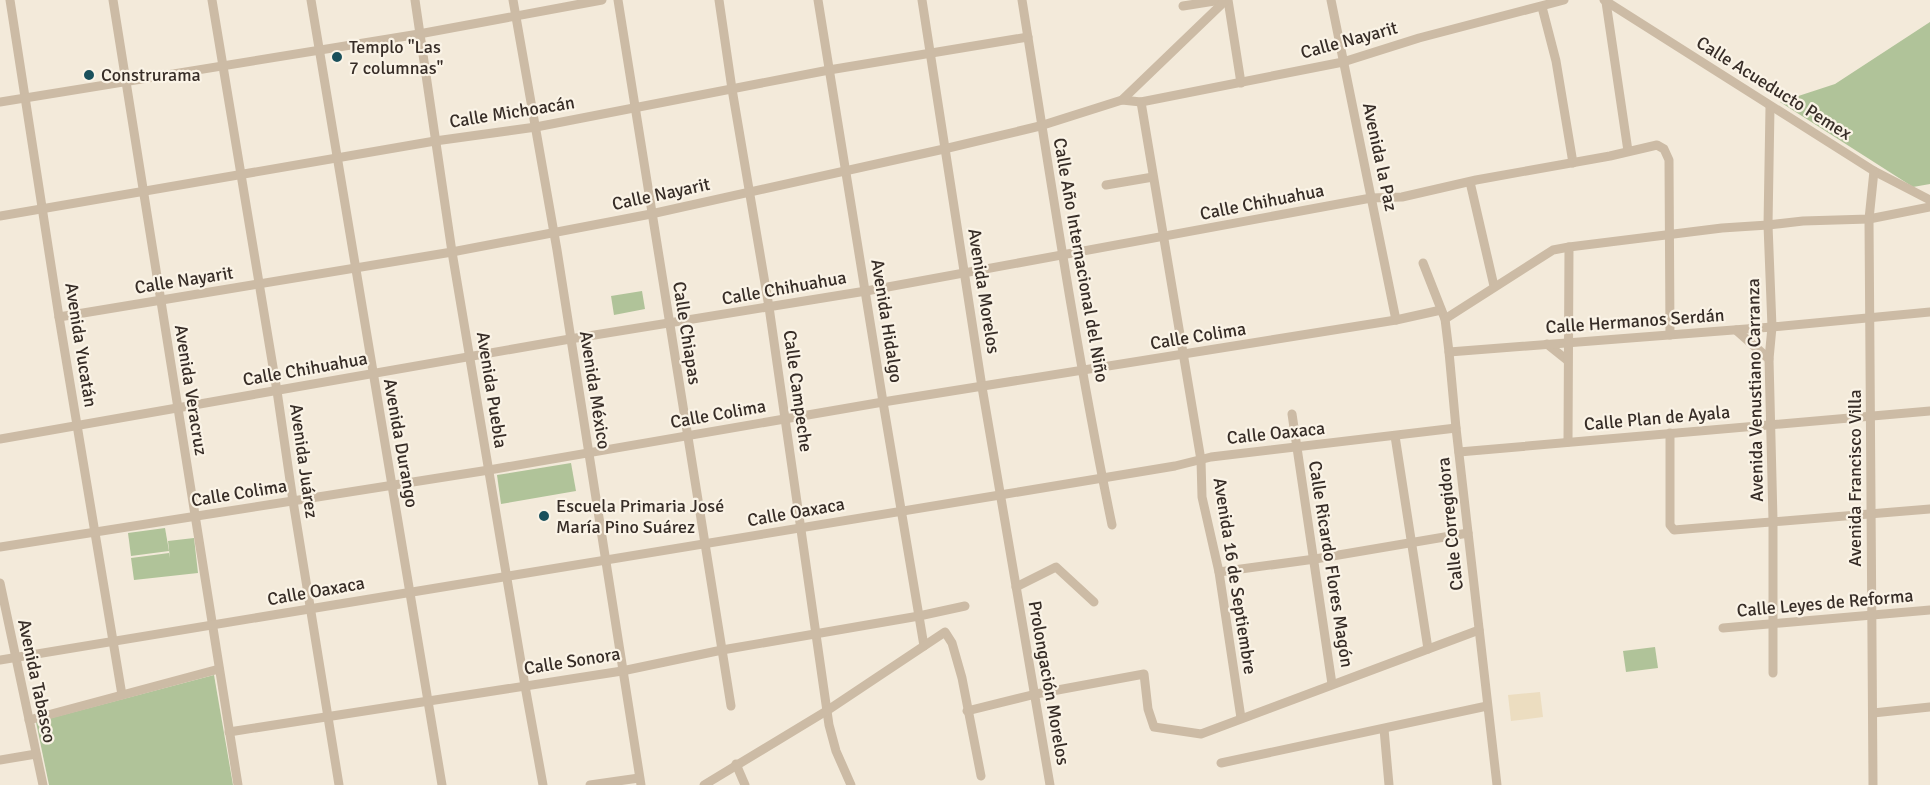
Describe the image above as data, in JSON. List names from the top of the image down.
{
  "streets": {
    "street": [
      "Calle Nayarit",
      "Calle Acueducto Pemex",
      "Calle Michoacán",
      "Avenida la Paz",
      "Calle Chihuahua",
      "Calle Año Internacional del Niño",
      "Avenida Morelos",
      "Avenida Hidalgo",
      "Calle Hermanos Serdán",
      "Calle Chiapas",
      "Calle Colima",
      "Avenida Yucatán",
      "Avenida Veracruz",
      "Avenida Puebla",
      "Avenida México",
      "Avenida Venustiano Carranza",
      "Calle Campeche",
      "Calle Plan de Ayala",
      "Calle Oaxaca",
      "Avenida Durango",
      "Avenida Juárez",
      "Avenida Francisco Villa",
      "Calle Corregidora",
      "Calle Ricardo Flores Magón",
      "Avenida 16 de Septiembre",
      "Calle Leyes de Reforma",
      "Calle Sonora",
      "Avenida Tabasco",
      "Prolongación Morelos"
    ]
  },
  "crossings": [
    ["Calle Nayarit", "Avenida la Paz"],
    ["Calle Nayarit", "Calle Año Internacional del Niño"],
    ["Calle Nayarit", "Avenida Morelos"],
    ["Calle Nayarit", "Avenida Hidalgo"],
    ["Calle Nayarit", "Calle Chiapas"],
    ["Calle Nayarit", "Avenida Yucatán"],
    ["Calle Nayarit", "Avenida Veracruz"],
    ["Calle Nayarit", "Avenida Puebla"],
    ["Calle Nayarit", "Avenida México"],
    ["Calle Nayarit", "Calle Campeche"],
    ["Calle Nayarit", "Avenida Durango"],
    ["Calle Nayarit", "Avenida Juárez"],
    ["Calle Nayarit", "Avenida 16 de Septiembre"],
    ["Calle Acueducto Pemex", "Avenida Venustiano Carranza"],
    ["Calle Acueducto Pemex", "Avenida Francisco Villa"],
    ["Calle Michoacán", "Calle Año Internacional del Niño"],
    ["Calle Michoacán", "Avenida Morelos"],
    ["Calle Michoacán", "Avenida Hidalgo"],
    ["Calle Michoacán", "Calle Chiapas"],
    ["Calle Michoacán", "Avenida Yucatán"],
    ["Calle Michoacán", "Avenida Veracruz"],
    ["Calle Michoacán", "Avenida Puebla"],
    ["Calle Michoacán", "Avenida México"],
    ["Calle Michoacán", "Calle Campeche"],
    ["Calle Michoacán", "Avenida Durango"],
    ["Calle Michoacán", "Avenida Juárez"],
    ["Avenida la Paz", "Calle Chihuahua"],
    ["Avenida la Paz", "Calle Colima"],
    ["Calle Chihuahua", "Calle Año Internacional del Niño"],
    ["Calle Chihuahua", "Avenida Morelos"],
    ["Calle Chihuahua", "Avenida Hidalgo"],
    ["Calle Chihuahua", "Calle Chiapas"],
    ["Calle Chihuahua", "Avenida Yucatán"],
    ["Calle Chihuahua", "Avenida Veracruz"],
    ["Calle Chihuahua", "Avenida Puebla"],
    ["Calle Chihuahua", "Avenida México"],
    ["Calle Chihuahua", "Calle Campeche"],
    ["Calle Chihuahua", "Avenida Durango"],
    ["Calle Chihuahua", "Avenida Juárez"],
    ["Calle Chihuahua", "Avenida 16 de Septiembre"],
    ["Calle Año Internacional del Niño", "Calle Colima"],
    ["Calle Año Internacional del Niño", "Calle Oaxaca"],
    ["Avenida Morelos", "Calle Colima"],
    ["Avenida Morelos", "Calle Oaxaca"],
    ["Avenida Morelos", "Prolongación Morelos"],
    ["Avenida Hidalgo", "Calle Colima"],
    ["Avenida Hidalgo", "Calle Oaxaca"],
    ["Avenida Hidalgo", "Calle Sonora"],
    ["Calle Hermanos Serdán", "Avenida Venustiano Carranza"],
    ["Calle Hermanos Serdán", "Avenida Francisco Villa"],
    ["Calle Hermanos Serdán", "Calle Corregidora"],
    ["Calle Chiapas", "Calle Colima"],
    ["Calle Chiapas", "Calle Oaxaca"],
    ["Calle Chiapas", "Calle Sonora"],
    ["Calle Colima", "Avenida Yucatán"],
    ["Calle Colima", "Avenida Veracruz"],
    ["Calle Colima", "Avenida Puebla"],
    ["Calle Colima", "Avenida México"],
    ["Calle Colima", "Calle Campeche"],
    ["Calle Colima", "Avenida Durango"],
    ["Calle Colima", "Avenida Juárez"],
    ["Calle Colima", "Calle Corregidora"],
    ["Calle Colima", "Avenida 16 de Septiembre"],
    ["Avenida Yucatán", "Calle Oaxaca"],
    ["Avenida Veracruz", "Calle Oaxaca"],
    ["Avenida Veracruz", "Calle Sonora"],
    ["Avenida Puebla", "Calle Oaxaca"],
    ["Avenida Puebla", "Calle Sonora"],
    ["Avenida México", "Calle Oaxaca"],
    ["Avenida México", "Calle Sonora"],
    ["Avenida Venustiano Carranza", "Calle Plan de Ayala"],
    ["Avenida Venustiano Carranza", "Calle Leyes de Reforma"],
    ["Calle Campeche", "Calle Oaxaca"],
    ["Calle Campeche", "Calle Sonora"],
    ["Calle Plan de Ayala", "Avenida Francisco Villa"],
    ["Calle Plan de Ayala", "Calle Corregidora"],
    ["Calle Oaxaca", "Avenida Durango"],
    ["Calle Oaxaca", "Avenida Juárez"],
    ["Calle Oaxaca", "Calle Corregidora"],
    ["Calle Oaxaca", "Calle Ricardo Flores Magón"],
    ["Calle Oaxaca", "Avenida 16 de Septiembre"],
    ["Calle Oaxaca", "Avenida Tabasco"],
    ["Avenida Durango", "Calle Sonora"],
    ["Avenida Juárez", "Calle Sonora"],
    ["Avenida Francisco Villa", "Calle Leyes de Reforma"]
  ],
  "places": ["Templo \"Las 7 columnas\"", "Construrama", "Escuela Primaria José María Pino Suárez"]
}
